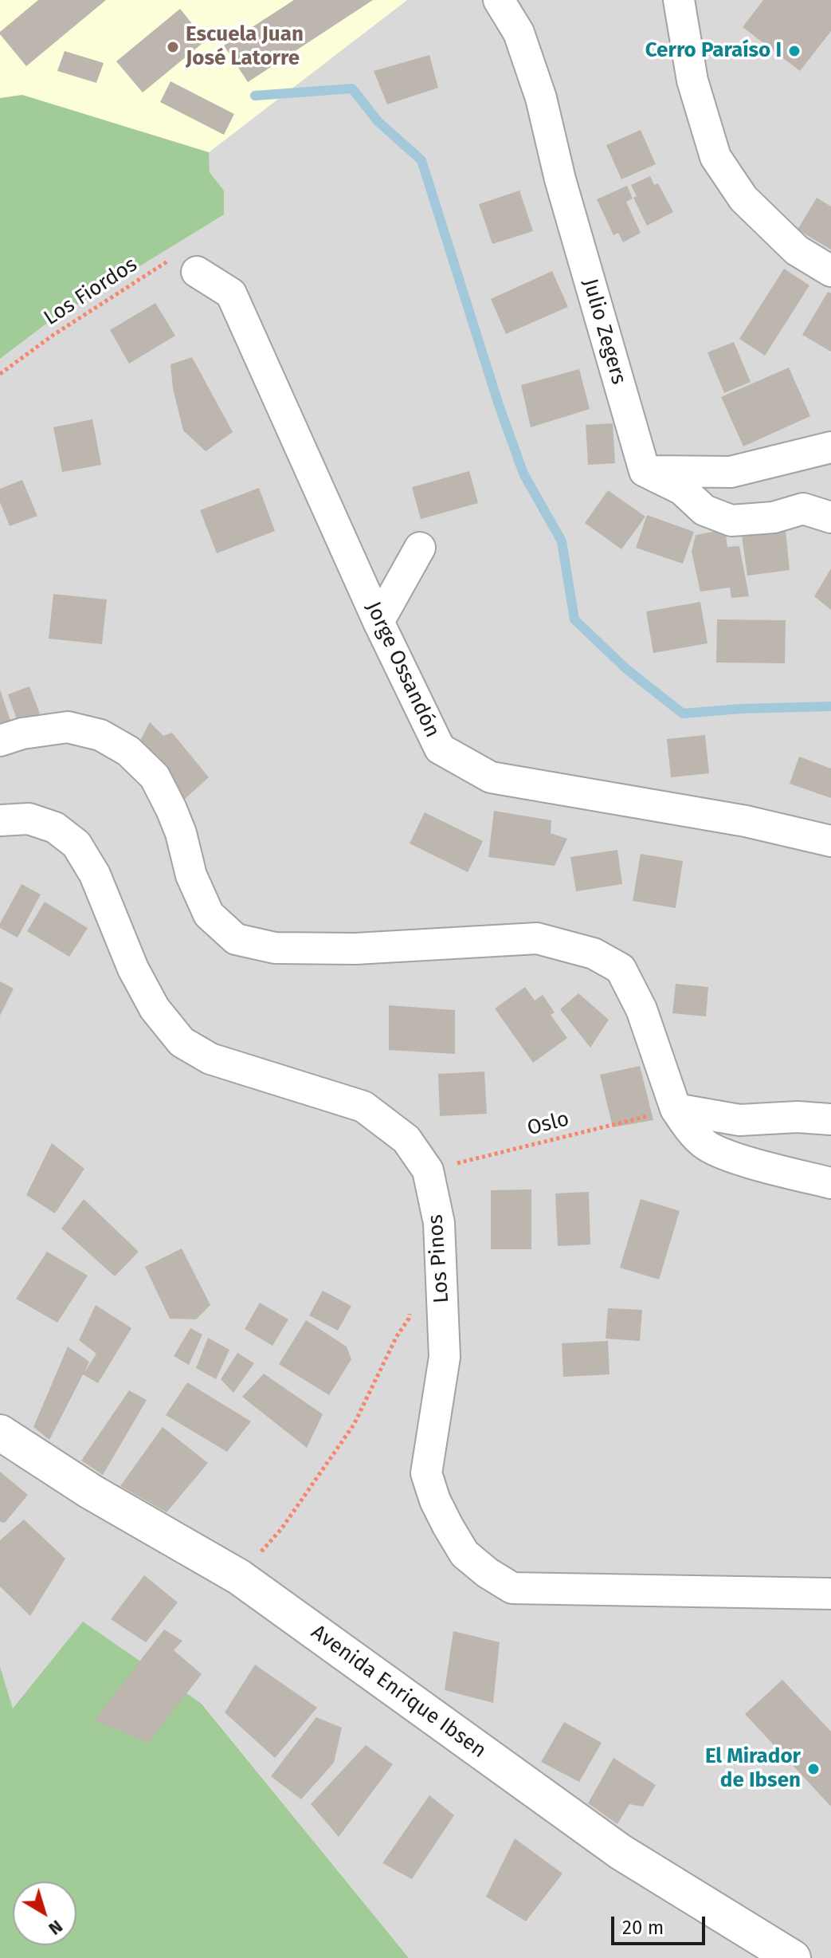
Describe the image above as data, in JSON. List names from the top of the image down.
{
  "streets": {
    "street": [
      "Julio Zegers",
      "Jorge Ossandón",
      "Los Pinos",
      "Avenida Enrique Ibsen"
    ],
    "path": ["Los Fiordos", "Oslo"]
  },
  "crossings": [
    ["Los Fiordos", "Jorge Ossandón"],
    ["Oslo", "Los Pinos"]
  ],
  "places": ["Escuela Juan José Latorre", "Cerro Paraíso I", "El Mirador de Ibsen"],
  "scale_bar": "20 m",
  "north": "bottom right"
}
